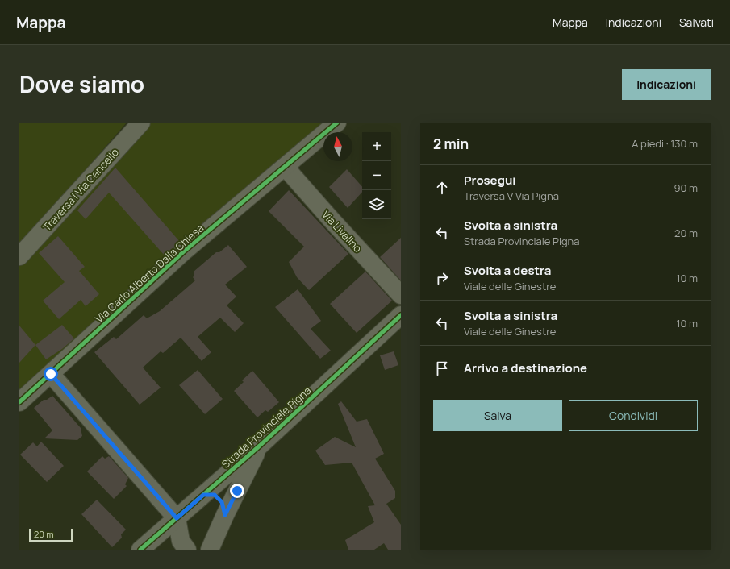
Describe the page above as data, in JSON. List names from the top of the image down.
{
  "streets": {
    "street": [
      "Traversa I Via Cancello",
      "Via Livalino",
      "Via Carlo Alberto Dalla Chiesa",
      "Strada Provinciale Pigna"
    ]
  },
  "crossings": [
    ["Via Livalino", "Via Carlo Alberto Dalla Chiesa"]
  ],
  "scale_bar": "20 m",
  "north": "top",
  "page": {
    "header": "Mappa",
    "nav": ["Mappa", "Indicazioni", "Salvati"],
    "title": "Dove siamo",
    "buttons": [
      "Indicazioni",
      ["Salva", "Condividi"]
    ],
    "heading": ["2 min", "A piedi · 130 m"],
    "map_buttons": ["+", "−"],
    "list": [
      ["Prosegui", "Traversa V Via Pigna", "90 m"],
      ["Svolta a sinistra", "Strada Provinciale Pigna", "20 m"],
      ["Svolta a destra", "Viale delle Ginestre", "10 m"],
      ["Svolta a sinistra", "Viale delle Ginestre", "10 m"],
      "Arrivo a destinazione"
    ],
    "scale": "20 m"
  }
}
